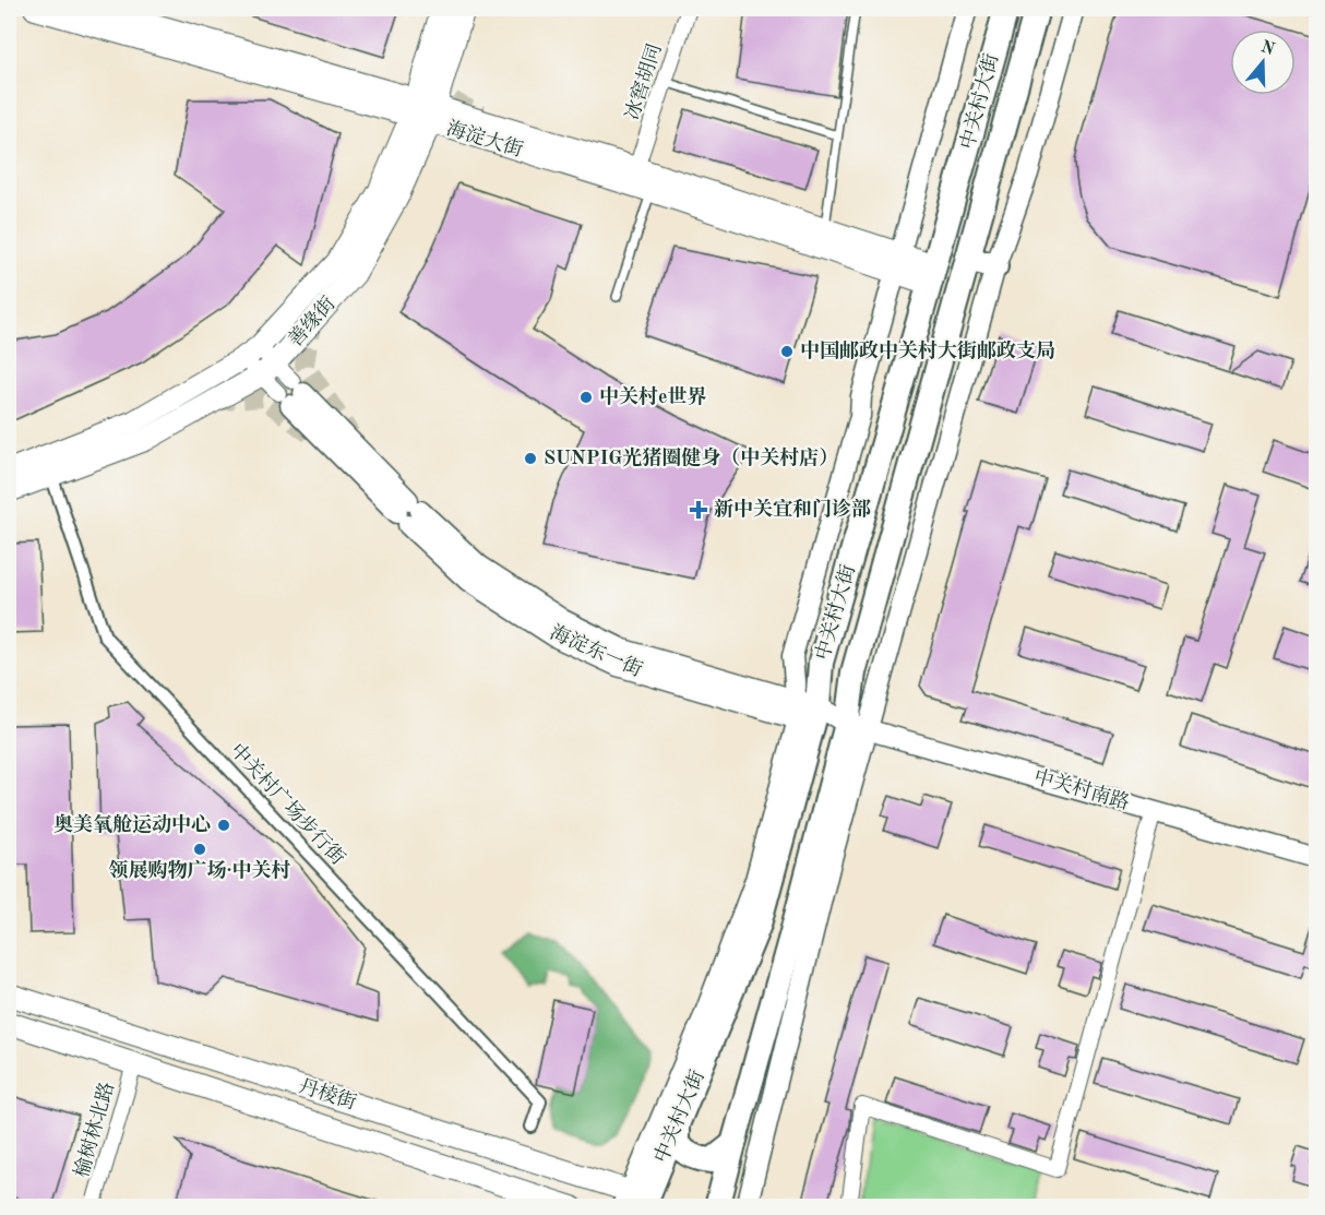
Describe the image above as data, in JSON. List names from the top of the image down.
{
  "streets": {
    "main road": [
      "中关村大街",
      "海淀大街",
      "善缘街",
      "丹棱街"
    ],
    "street": [
      "冰窖胡同",
      "海淀东一街",
      "中关村南路",
      "中关村广场步行街",
      "榆树林北路"
    ]
  },
  "crossings": [
    ["冰窖胡同", "海淀大街"],
    ["中关村大街", "海淀大街"],
    ["中关村大街", "海淀东一街"],
    ["中关村大街", "中关村南路"],
    ["中关村大街", "丹棱街"],
    ["海淀大街", "善缘街"],
    ["善缘街", "海淀东一街"],
    ["善缘街", "中关村广场步行街"],
    ["海淀东一街", "中关村南路"],
    ["丹棱街", "榆树林北路"]
  ],
  "places": {
    "other": [
      "中国邮政中关村大街邮政支局",
      "中关村e世界",
      "SUNPIG光猪圈健身（中关村店）",
      "奥美氧舱运动中心",
      "领展购物广场·中关村"
    ],
    "health": ["新中关宜和门诊部"]
  },
  "north": "top"
}
